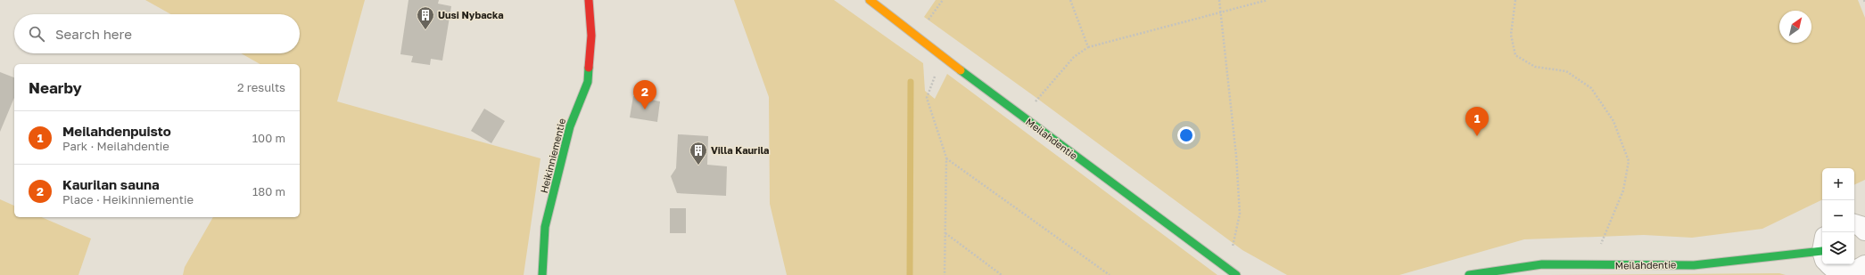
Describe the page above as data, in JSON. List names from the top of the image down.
{
  "streets": {
    "street": ["Meilahdentie", "Heikinniementie"]
  },
  "places": {
    "building": ["Uusi Nybacka", "Villa Kaurila"]
  },
  "north": "top right",
  "page": {
    "search": "Search here",
    "heading": ["Nearby", "2 results"],
    "pins": ["2", "1"],
    "list": [
      {
        "mark": "1",
        "name": "Meilahdenpuisto",
        "note": "Park · Meilahdentie",
        "value": "100 m"
      },
      {
        "mark": "2",
        "name": "Kaurilan sauna",
        "note": "Place · Heikinniementie",
        "value": "180 m"
      }
    ],
    "map_buttons": ["+", "−"]
  }
}
